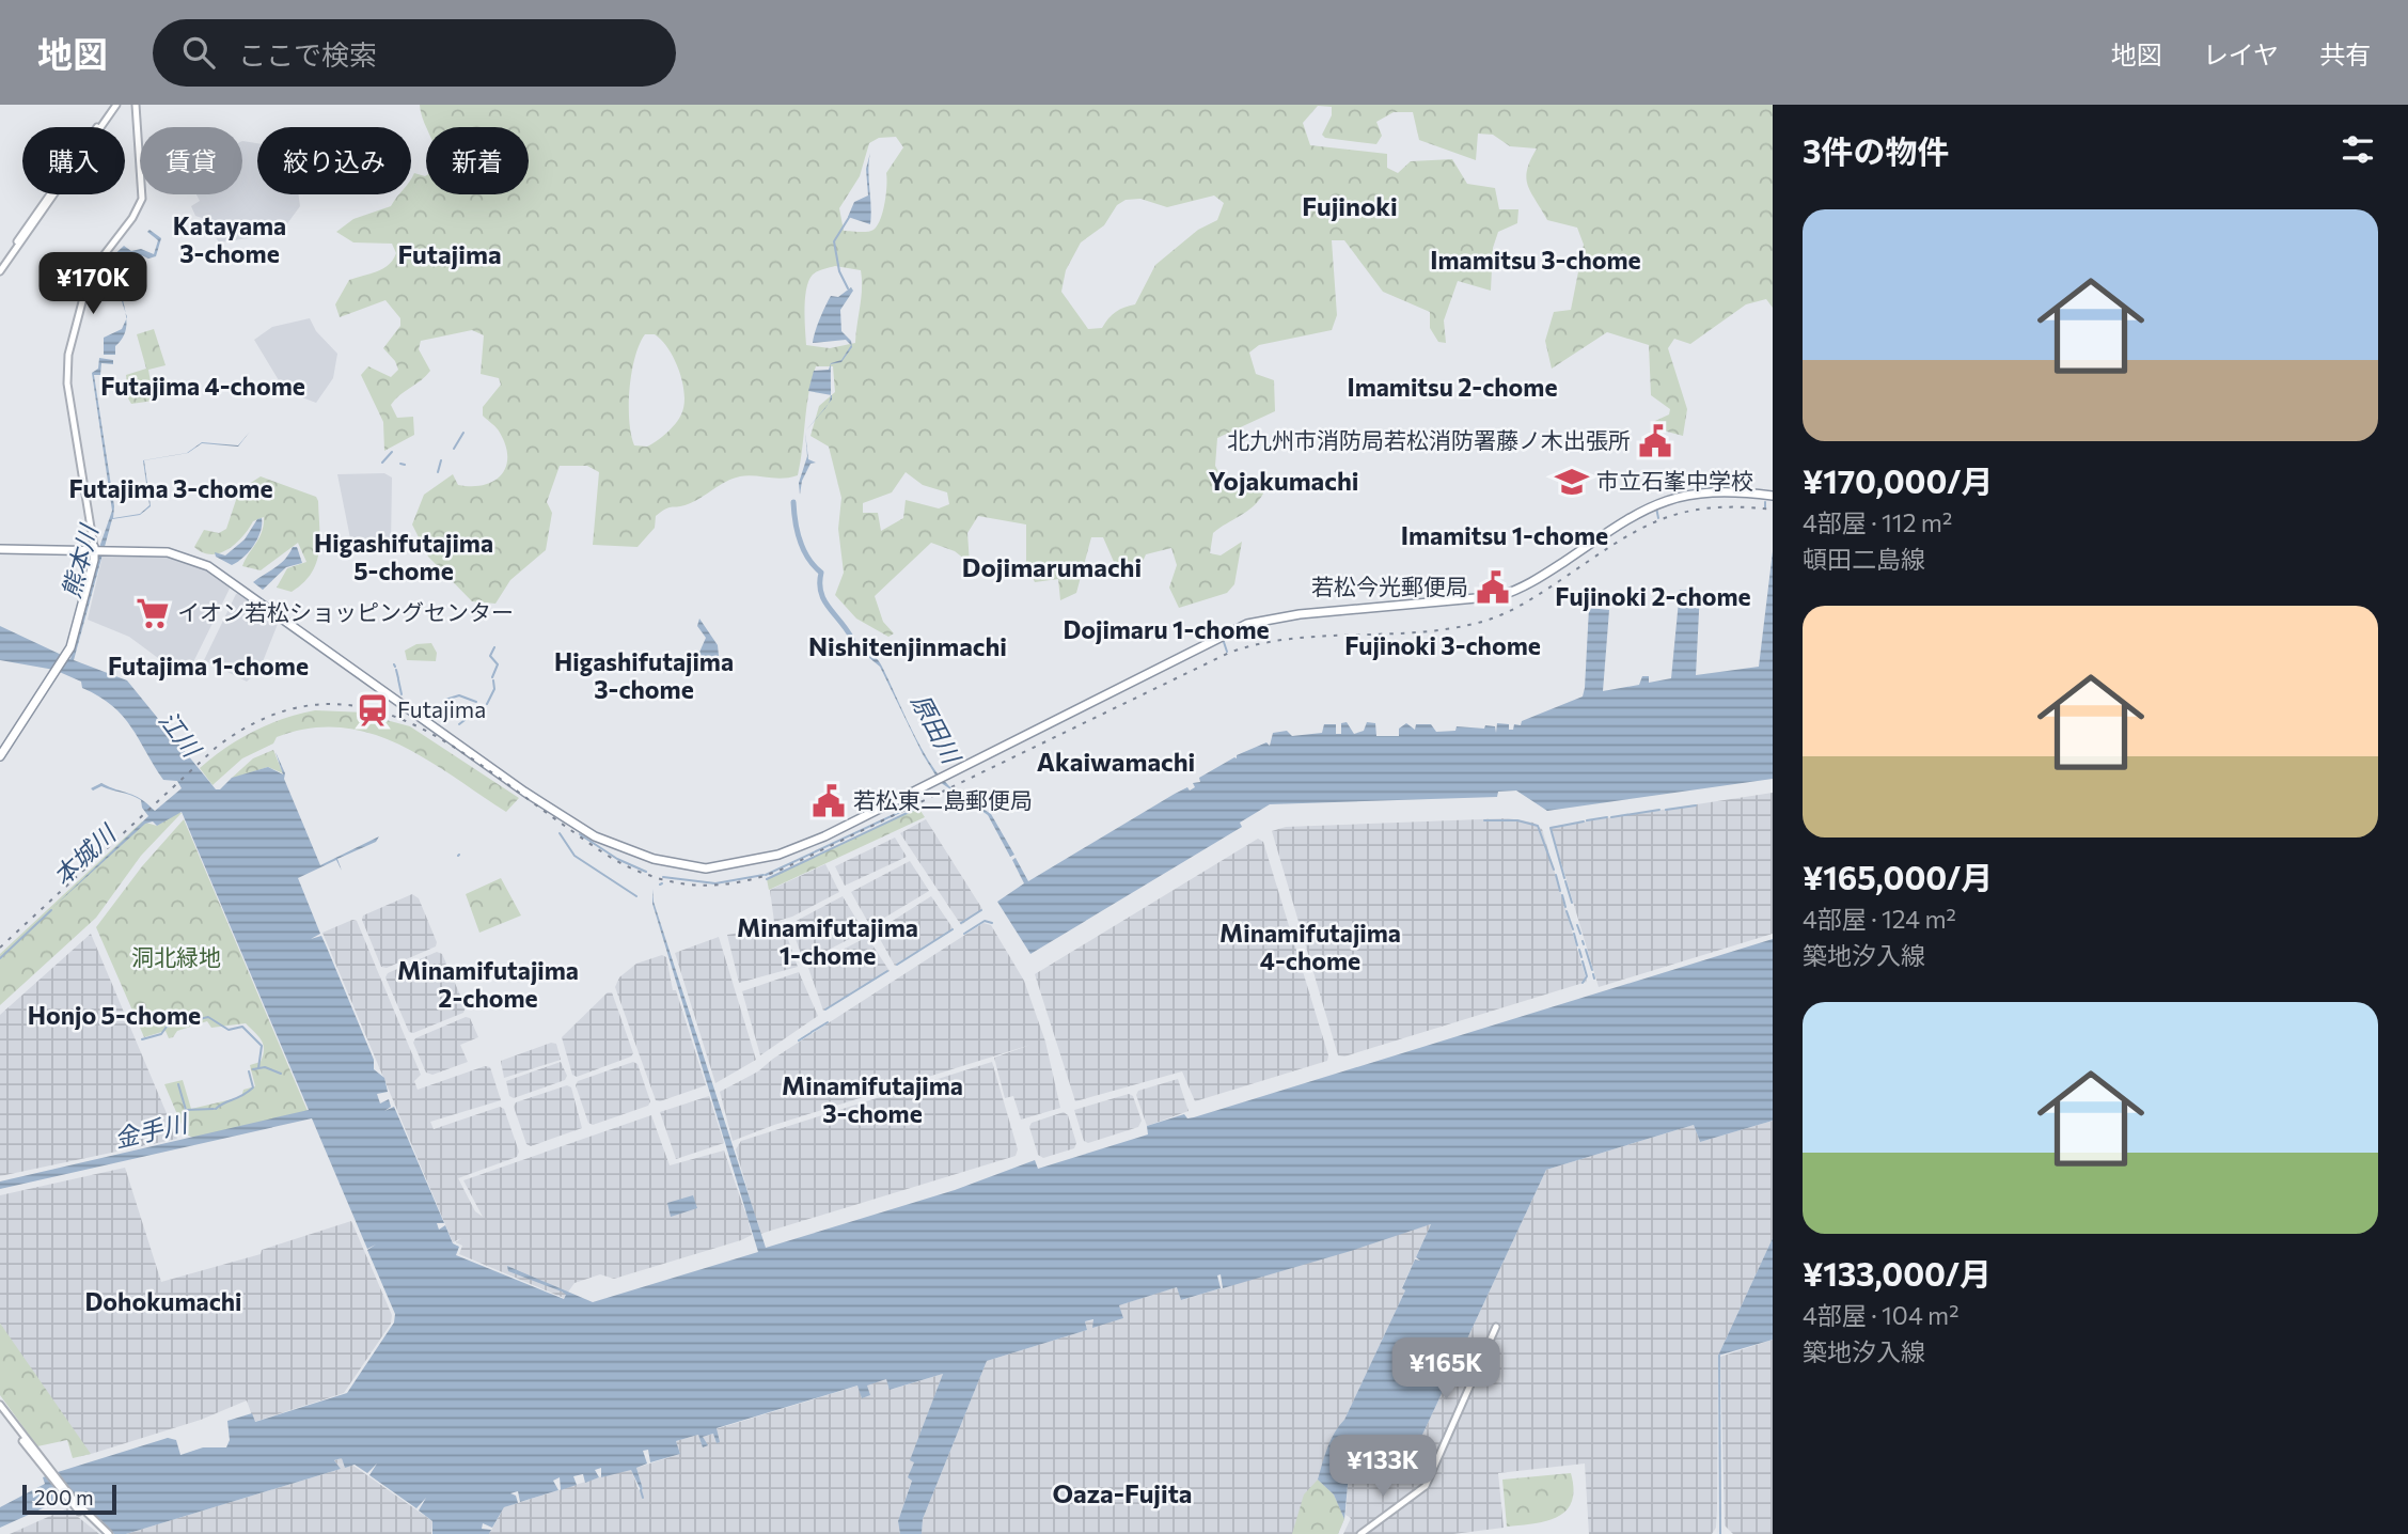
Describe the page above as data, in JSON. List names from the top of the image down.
{
  "districts": [
    "Fujinoki",
    "Katayama 3-chome",
    "Futajima",
    "Imamitsu 3-chome",
    "Futajima 4-chome",
    "Imamitsu 2-chome",
    "Yojakumachi",
    "Futajima 3-chome",
    "Imamitsu 1-chome",
    "Higashifutajima 5-chome",
    "Dojimarumachi",
    "Fujinoki 2-chome",
    "Dojimaru 1-chome",
    "Fujinoki 3-chome",
    "Nishitenjinmachi",
    "Higashifutajima 3-chome",
    "Futajima 1-chome",
    "Akaiwamachi",
    "Minamifutajima 1-chome",
    "Minamifutajima 4-chome",
    "Minamifutajima 2-chome",
    "Honjo 5-chome",
    "Minamifutajima 3-chome",
    "Dohokumachi",
    "Oaza-Fujita"
  ],
  "water": [
    "熊本川",
    "原田川",
    "江川",
    "本城川",
    "金手川"
  ],
  "parks": ["洞北緑地"],
  "places": {
    "public building": ["北九州市消防局若松消防署藤ノ木出張所", "若松今光郵便局", "若松東二島郵便局"],
    "school or university": ["市立石峯中学校"],
    "supermarket": ["イオン若松ショッピングセンター"],
    "station": ["Futajima"]
  },
  "scale_bar": "200 m",
  "page": {
    "header": "地図",
    "search": "ここで検索",
    "nav": ["地図", "レイヤ", "共有"],
    "heading": "3件の物件",
    "chip": [
      "購入",
      "賃貸",
      "絞り込み",
      "新着"
    ],
    "list": [
      {
        "name": "¥170,000/月",
        "note": "4部屋 · 112 m² · 頓田二島線"
      },
      {
        "name": "¥165,000/月",
        "note": "4部屋 · 124 m² · 築地汐入線"
      },
      {
        "name": "¥133,000/月",
        "note": "4部屋 · 104 m² · 築地汐入線"
      }
    ],
    "price": ["¥170K", "¥165K", "¥133K"],
    "scale": "200 m"
  }
}
